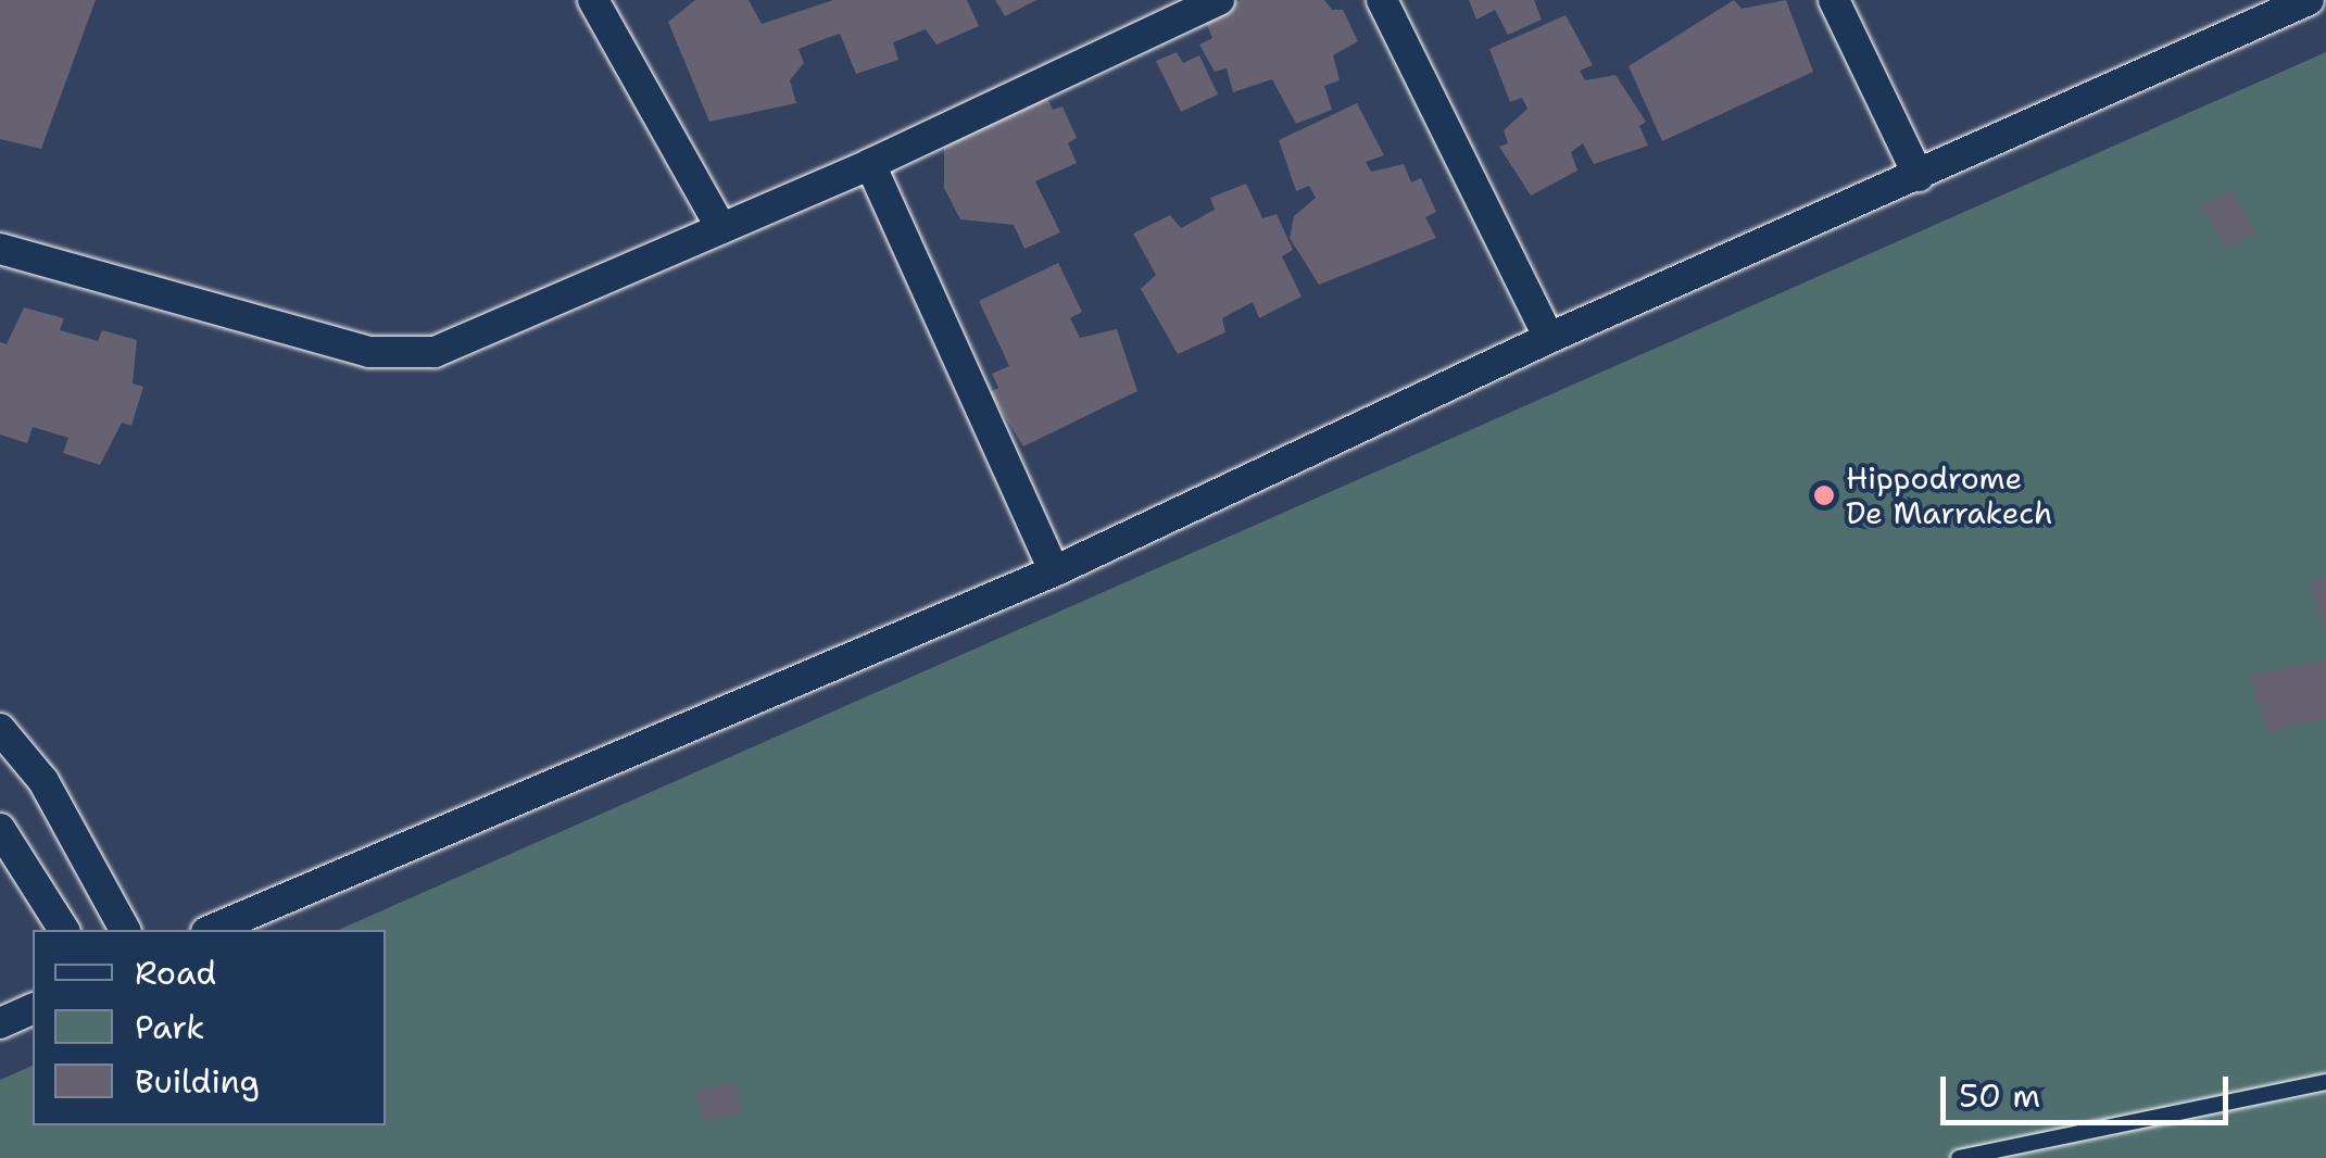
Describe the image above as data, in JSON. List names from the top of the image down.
{
  "places": ["Hippodrome De Marrakech"],
  "legend": ["Road", "Park", "Building"],
  "scale_bar": "50 m"
}
